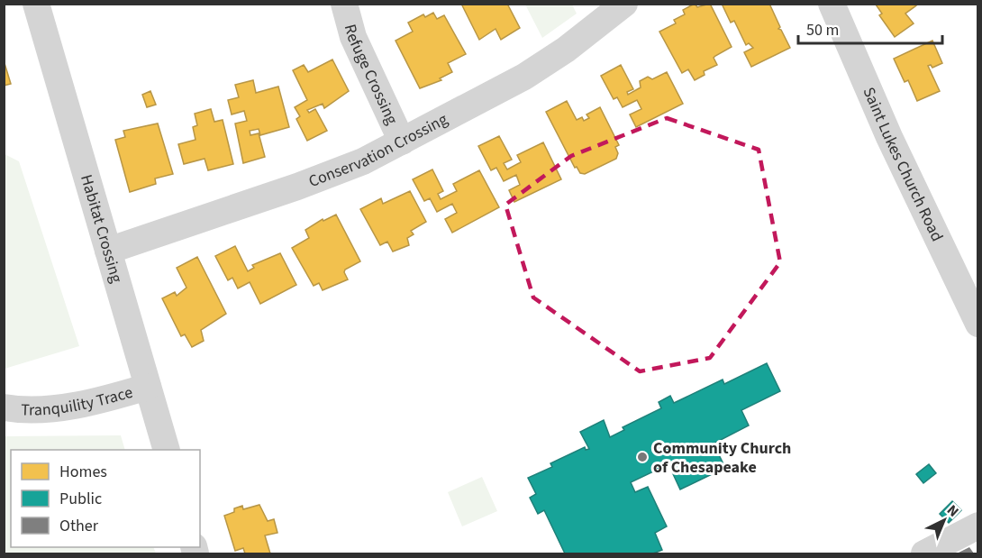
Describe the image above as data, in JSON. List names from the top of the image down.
{
  "streets": {
    "street": [
      "Refuge Crossing",
      "Conservation Crossing",
      "Saint Lukes Church Road",
      "Habitat Crossing",
      "Tranquility Trace"
    ]
  },
  "crossings": [
    ["Refuge Crossing", "Conservation Crossing"],
    ["Conservation Crossing", "Habitat Crossing"],
    ["Habitat Crossing", "Tranquility Trace"]
  ],
  "places": ["Community Church of Chesapeake"],
  "legend": ["Homes", "Public", "Other"],
  "scale_bar": "50 m",
  "north": "top right"
}
